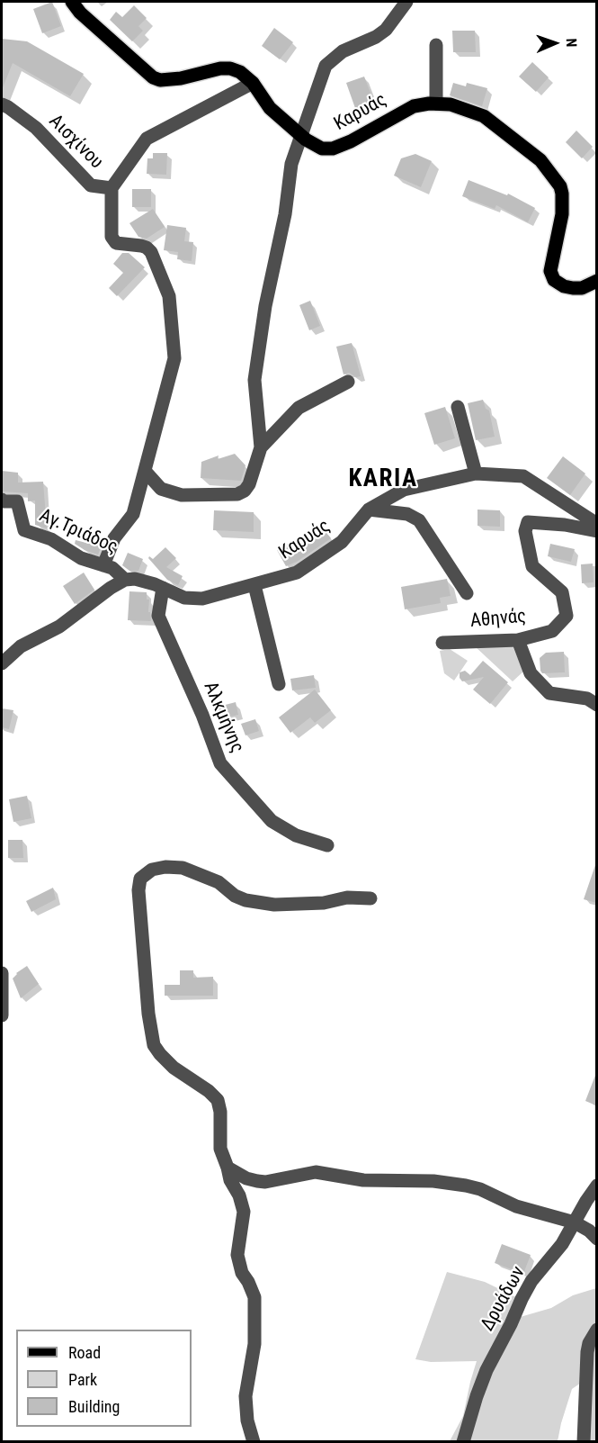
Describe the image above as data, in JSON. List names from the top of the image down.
{
  "streets": {
    "main road": ["Καρυάς"],
    "street": [
      "Αισχίνου",
      "Αγ.Τριάδος",
      "Αθηνάς",
      "Αλκμήνης",
      "Δρυάδων"
    ]
  },
  "crossings": [
    ["Καρυάς", "Αισχίνου"],
    ["Καρυάς", "Αγ.Τριάδος"],
    ["Καρυάς", "Αλκμήνης"]
  ],
  "districts": ["KARIA"],
  "legend": ["Road", "Park", "Building"],
  "north": "right"
}
